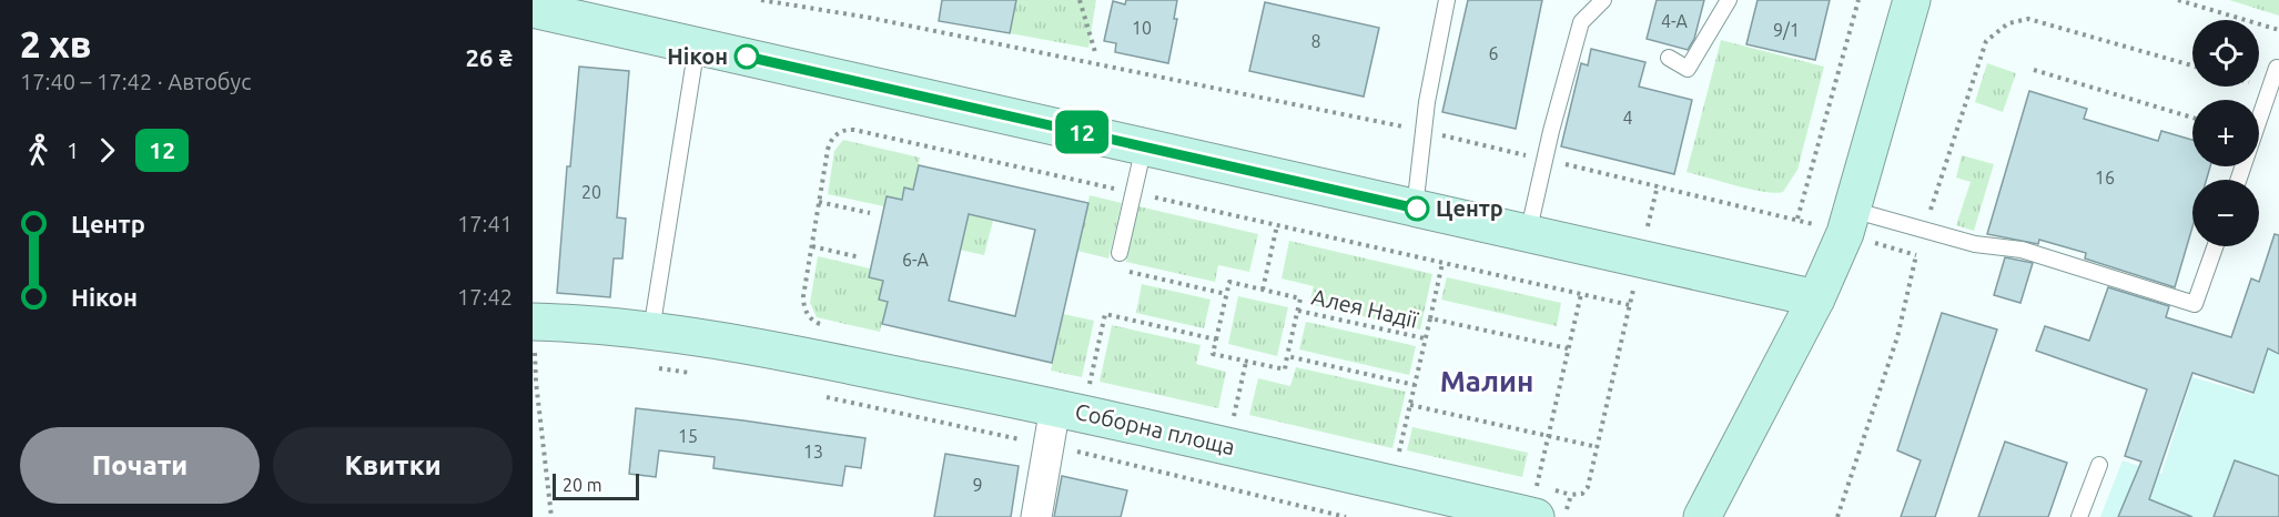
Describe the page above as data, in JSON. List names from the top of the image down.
{
  "streets": {
    "street": ["Соборна площа"],
    "path": ["Алея Надії"]
  },
  "districts": ["Малин"],
  "places": ["Нікон", "Центр"],
  "lines": ["bus line 12"],
  "house_numbers": [
    "4-А",
    "10",
    "9/1",
    "8",
    "6",
    "4",
    "16",
    "20",
    "6-А",
    "15",
    "13",
    "9"
  ],
  "scale_bar": "20 m",
  "page": {
    "heading": ["2 хв", "17:40 – 17:42 · Автобус", "26 ₴"],
    "on_map": "12",
    "map_buttons": ["+", "−"],
    "legs": ["1", "12"],
    "list": [
      {
        "name": "Центр",
        "value": "17:41"
      },
      {
        "name": "Нікон",
        "value": "17:42"
      }
    ],
    "buttons": ["Почати", "Квитки"],
    "scale": "20 m"
  }
}
